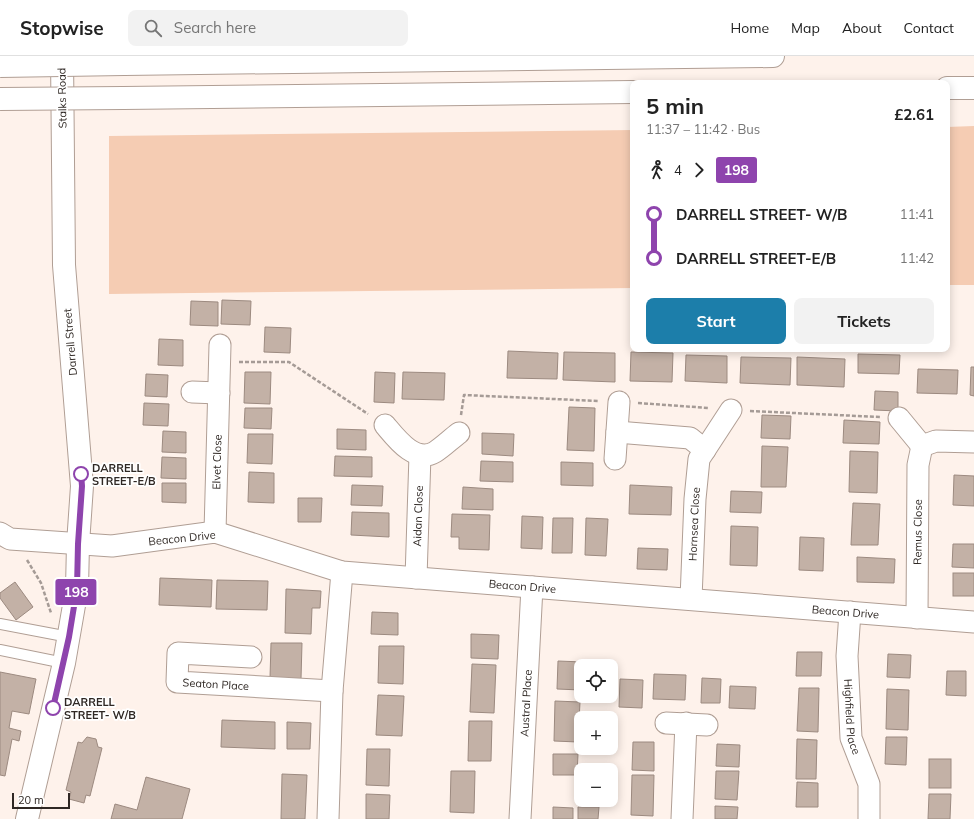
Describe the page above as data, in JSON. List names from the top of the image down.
{
  "streets": {
    "main road": ["Stalks Road", "Darrell Street"],
    "street": [
      "Elvet Close",
      "Aidan Close",
      "Hornsea Close",
      "Remus Close",
      "Beacon Drive",
      "Seaton Place",
      "Austral Place",
      "Highfield Place"
    ]
  },
  "crossings": [
    ["Stalks Road", "Darrell Street"],
    ["Darrell Street", "Beacon Drive"],
    ["Elvet Close", "Beacon Drive"],
    ["Aidan Close", "Beacon Drive"],
    ["Hornsea Close", "Beacon Drive"],
    ["Remus Close", "Beacon Drive"],
    ["Beacon Drive", "Austral Place"],
    ["Beacon Drive", "Highfield Place"]
  ],
  "places": ["DARRELL STREET-E/B", "DARRELL STREET- W/B"],
  "lines": ["bus line 198"],
  "scale_bar": "20 m",
  "page": {
    "header": "Stopwise",
    "search": "Search here",
    "nav": [
      "Home",
      "Map",
      "About",
      "Contact"
    ],
    "on_map": "198",
    "heading": ["5 min", "11:37 – 11:42 · Bus", "£2.61"],
    "legs": ["4", "198"],
    "list": [
      {
        "name": "DARRELL STREET- W/B",
        "value": "11:41"
      },
      {
        "name": "DARRELL STREET-E/B",
        "value": "11:42"
      }
    ],
    "buttons": ["Start", "Tickets"],
    "map_buttons": ["+", "−"],
    "scale": "20 m"
  }
}
